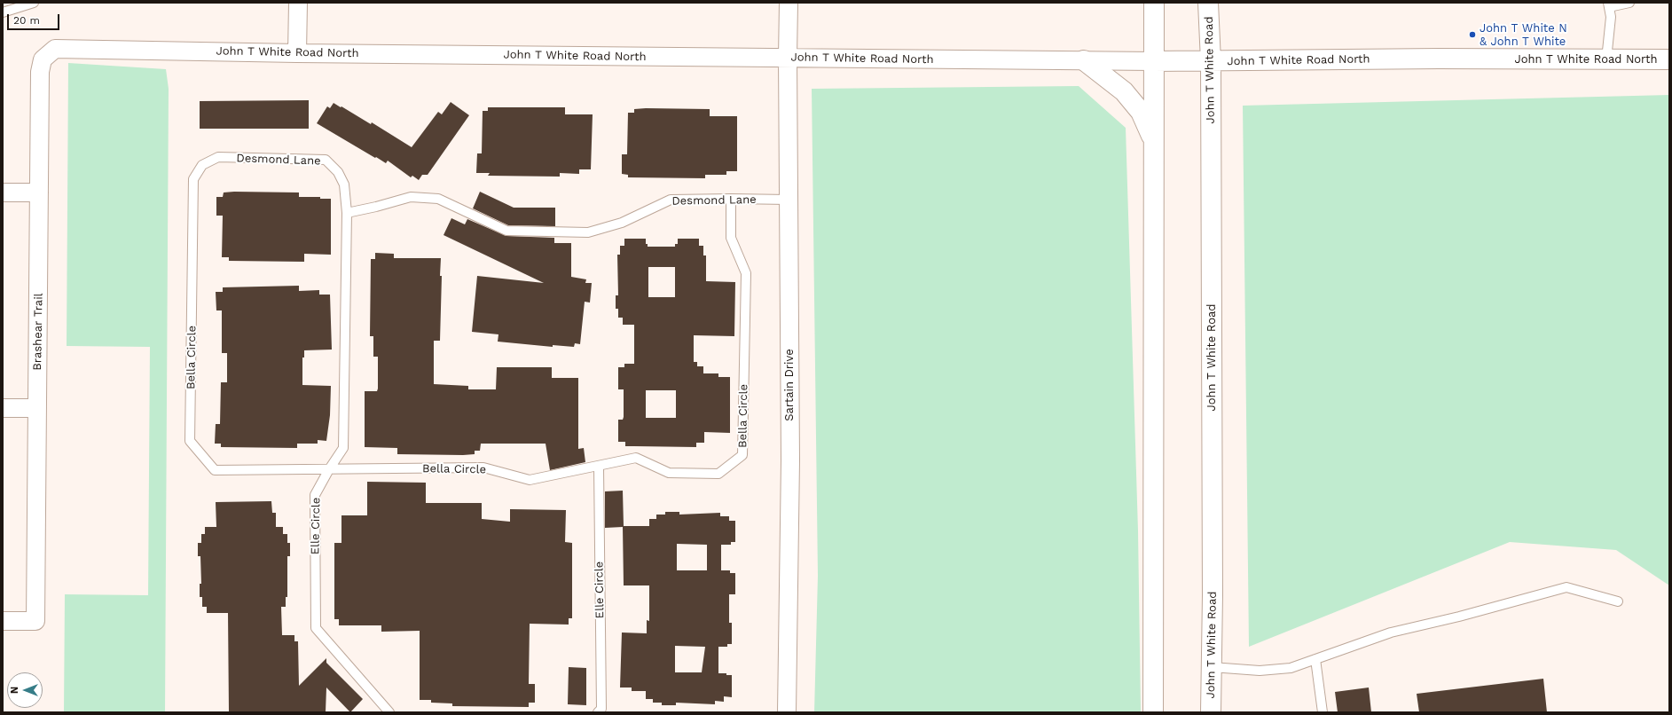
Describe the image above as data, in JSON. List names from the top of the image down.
{
  "streets": {
    "main road": ["John T White Road North", "John T White Road"],
    "street": ["Brashear Trail", "Sartain Drive"],
    "lane": ["Desmond Lane", "Bella Circle", "Elle Circle"]
  },
  "crossings": [
    ["John T White Road North", "John T White Road"],
    ["John T White Road North", "Brashear Trail"],
    ["John T White Road North", "Sartain Drive"],
    ["Desmond Lane", "Bella Circle"],
    ["Desmond Lane", "Sartain Drive"],
    ["Desmond Lane", "Elle Circle"],
    ["Bella Circle", "Elle Circle"]
  ],
  "places": ["John T White N & John T White"],
  "scale_bar": "20 m",
  "north": "left"
}
